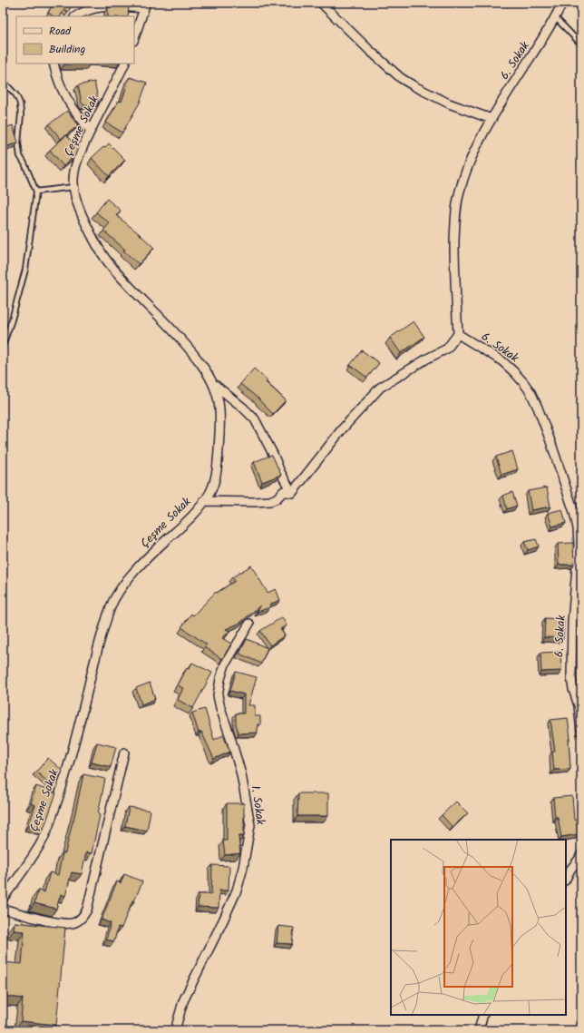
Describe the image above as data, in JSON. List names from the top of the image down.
{
  "streets": {
    "street": ["6. Sokak", "Çeşme Sokak", "1. Sokak"]
  },
  "legend": ["Road", "Building"]
}
